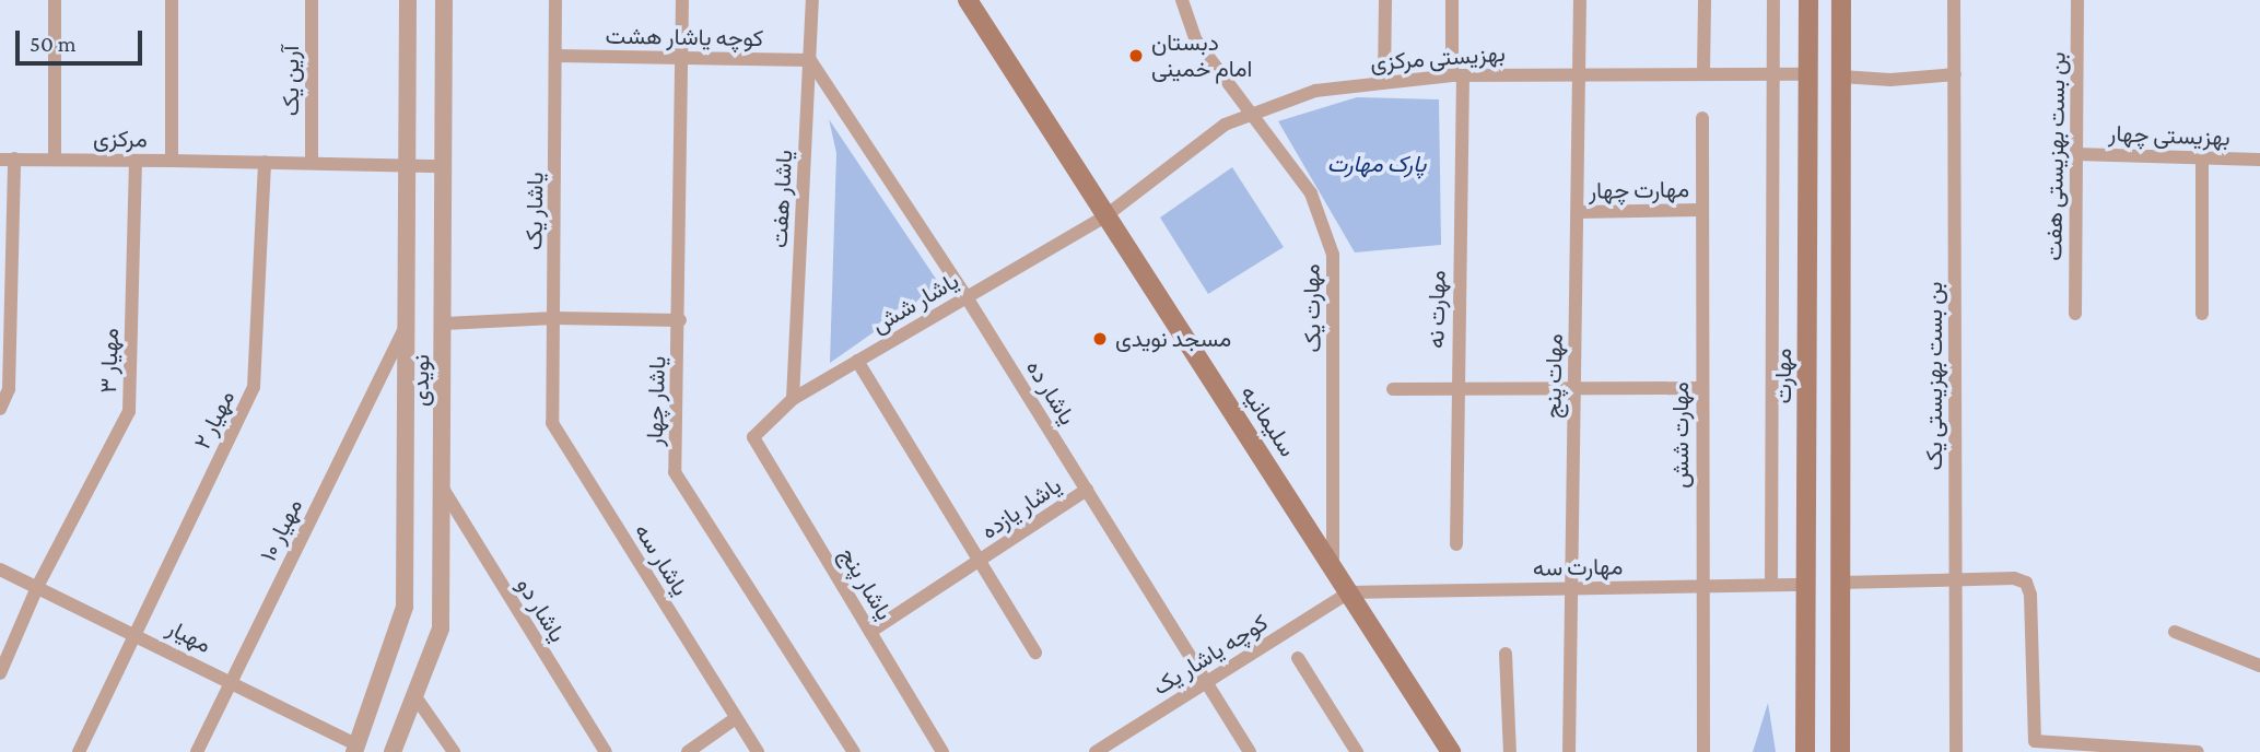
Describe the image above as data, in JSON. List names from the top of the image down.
{
  "streets": {
    "main road": ["مهارت", "سلیمانیه"],
    "street": [
      "کوچه یاشار هشت",
      "بهزیستی مرکزی",
      "آرین یک",
      "بهزیستی چهار",
      "مرکزی",
      "بن بست بهزیستی هفت",
      "مهارت چهار",
      "یاشار هفت",
      "یاشار یک",
      "یاشار شش",
      "مهارت یک",
      "مهارت نه",
      "مهیار ۳",
      "مهات پنج",
      "بن بست بهزیستی یک",
      "نویدی",
      "یاشار ده",
      "یاشار چهار",
      "مهیار ۲",
      "مهارت شش",
      "یاشار یازده",
      "مهیار ۱۰",
      "یاشار سه",
      "مهارت سه",
      "یاشار پنج",
      "یاشار دو",
      "مهیار",
      "کوچه یاشار یک"
    ]
  },
  "crossings": [
    ["کوچه یاشار هشت", "یاشار هفت"],
    ["کوچه یاشار هشت", "یاشار یک"],
    ["کوچه یاشار هشت", "یاشار ده"],
    ["کوچه یاشار هشت", "یاشار چهار"],
    ["بهزیستی مرکزی", "یاشار شش"],
    ["بهزیستی مرکزی", "مهارت یک"],
    ["بهزیستی مرکزی", "مهارت نه"],
    ["بهزیستی مرکزی", "مهات پنج"],
    ["بهزیستی مرکزی", "مهارت"],
    ["بهزیستی مرکزی", "سلیمانیه"],
    ["بهزیستی چهار", "بن بست بهزیستی هفت"],
    ["مرکزی", "مهیار ۳"],
    ["مهارت چهار", "مهات پنج"],
    ["مهارت چهار", "مهارت شش"],
    ["یاشار هفت", "یاشار شش"],
    ["یاشار هفت", "یاشار ده"],
    ["یاشار یک", "یاشار سه"],
    ["یاشار شش", "یاشار ده"],
    ["یاشار شش", "سلیمانیه"],
    ["یاشار شش", "یاشار پنج"],
    ["مهارت یک", "سلیمانیه"],
    ["مهیار ۳", "مهیار"],
    ["مهات پنج", "مهارت سه"],
    ["مهارت", "مهارت سه"],
    ["نویدی", "مهیار ۱۰"],
    ["نویدی", "یاشار دو"],
    ["نویدی", "مهیار"],
    ["یاشار ده", "یاشار یازده"],
    ["یاشار ده", "کوچه یاشار یک"],
    ["مهیار ۲", "مهیار"],
    ["سلیمانیه", "مهارت سه"],
    ["سلیمانیه", "کوچه یاشار یک"],
    ["مهارت شش", "مهارت سه"],
    ["یاشار یازده", "یاشار پنج"],
    ["مهیار ۱۰", "مهیار"],
    ["مهارت سه", "کوچه یاشار یک"]
  ],
  "parks": ["پارک مهارت"],
  "places": ["دبستان امام خمینی", "مسجد نویدی"],
  "scale_bar": "50 m"
}
